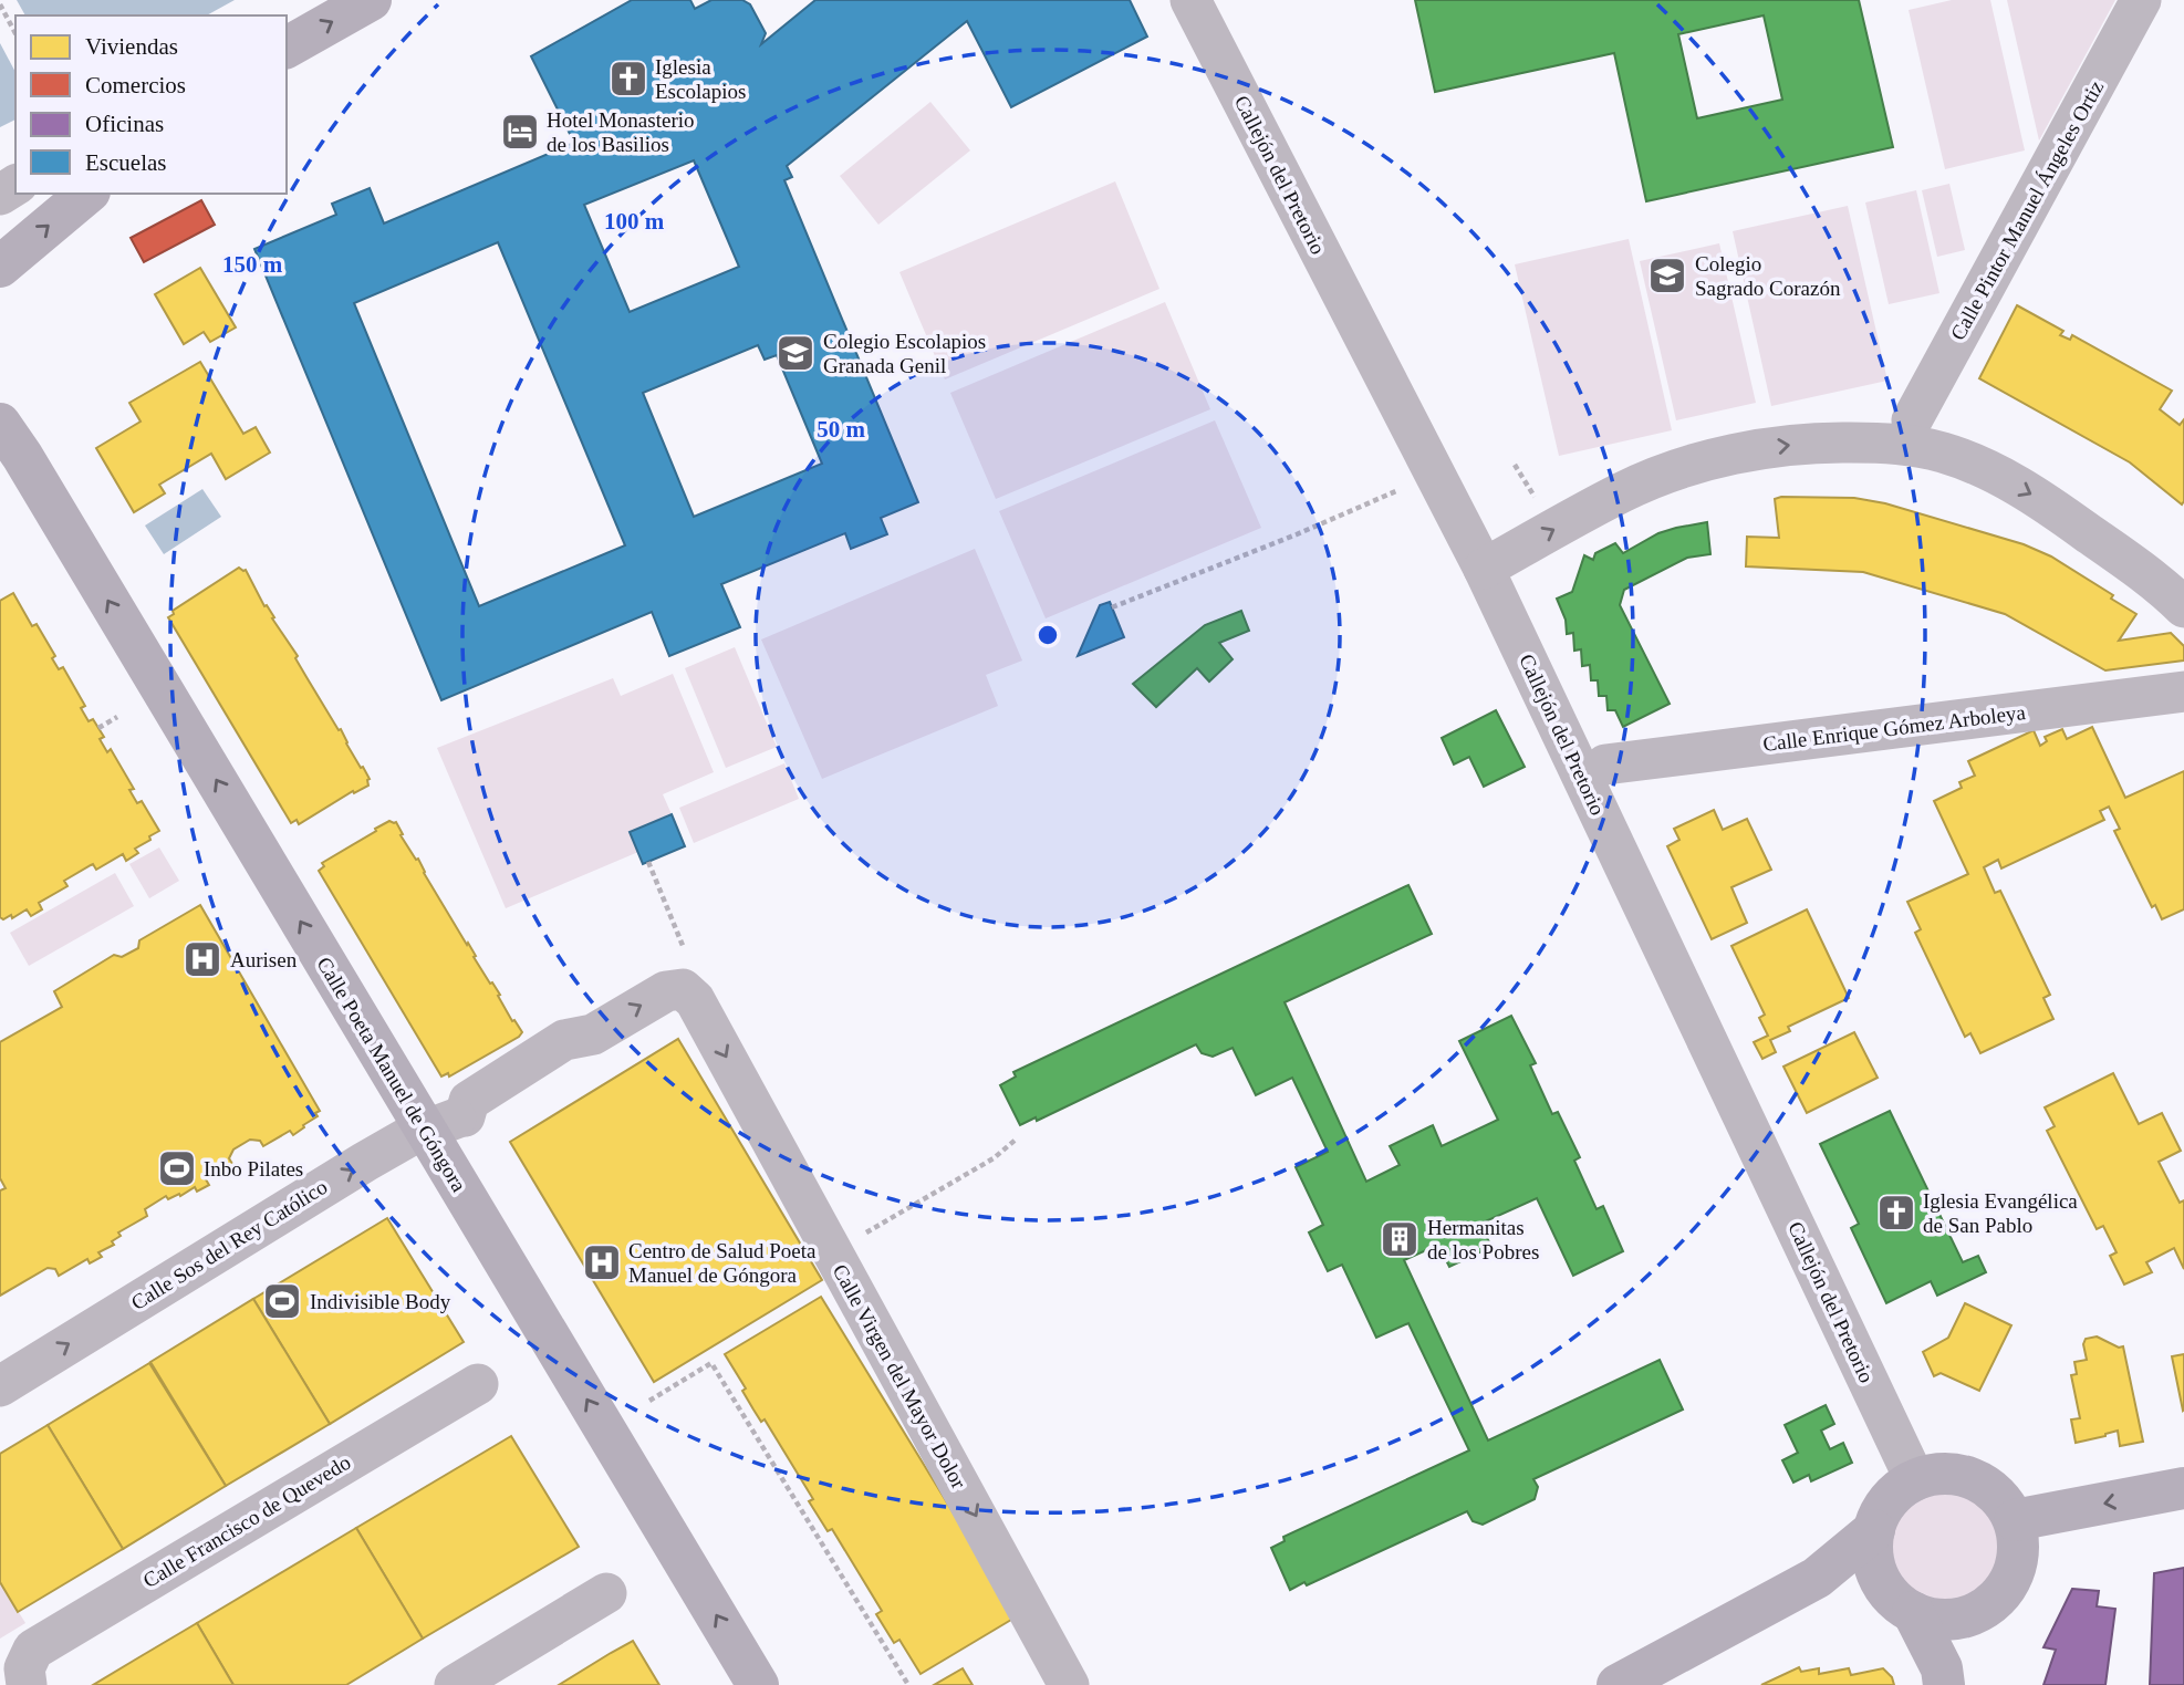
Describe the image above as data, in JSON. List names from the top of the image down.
{
  "streets": {
    "main road": ["Calle Poeta Manuel de Góngora"],
    "street": [
      "Callejón del Pretorio",
      "Calle Pintor Manuel Ángeles Ortiz",
      "Calle Enrique Gómez Arboleya",
      "Calle Sos del Rey Católico",
      "Calle Virgen del Mayor Dolor",
      "Calle Francisco de Quevedo"
    ]
  },
  "crossings": [
    ["Calle Poeta Manuel de Góngora", "Calle Sos del Rey Católico"],
    ["Calle Sos del Rey Católico", "Calle Virgen del Mayor Dolor"]
  ],
  "one_way": ["Calle Poeta Manuel de Góngora", "Calle Sos del Rey Católico", "Calle Virgen del Mayor Dolor"],
  "places": {
    "church": ["Iglesia Escolapios", "Iglesia Evangélica de San Pablo"],
    "hotel": ["Hotel Monasterio de los Basilios"],
    "school or university": ["Colegio Sagrado Corazón", "Colegio Escolapios Granada Genil"],
    "hospital": ["Aurisen", "Centro de Salud Poeta Manuel de Góngora"],
    "sports": ["Inbo Pilates", "Indivisible Body"],
    "building": ["Hermanitas de los Pobres"]
  },
  "legend": [
    "Viviendas",
    "Comercios",
    "Oficinas",
    "Escuelas"
  ],
  "rings": ["100 m", "150 m", "50 m"]
}
